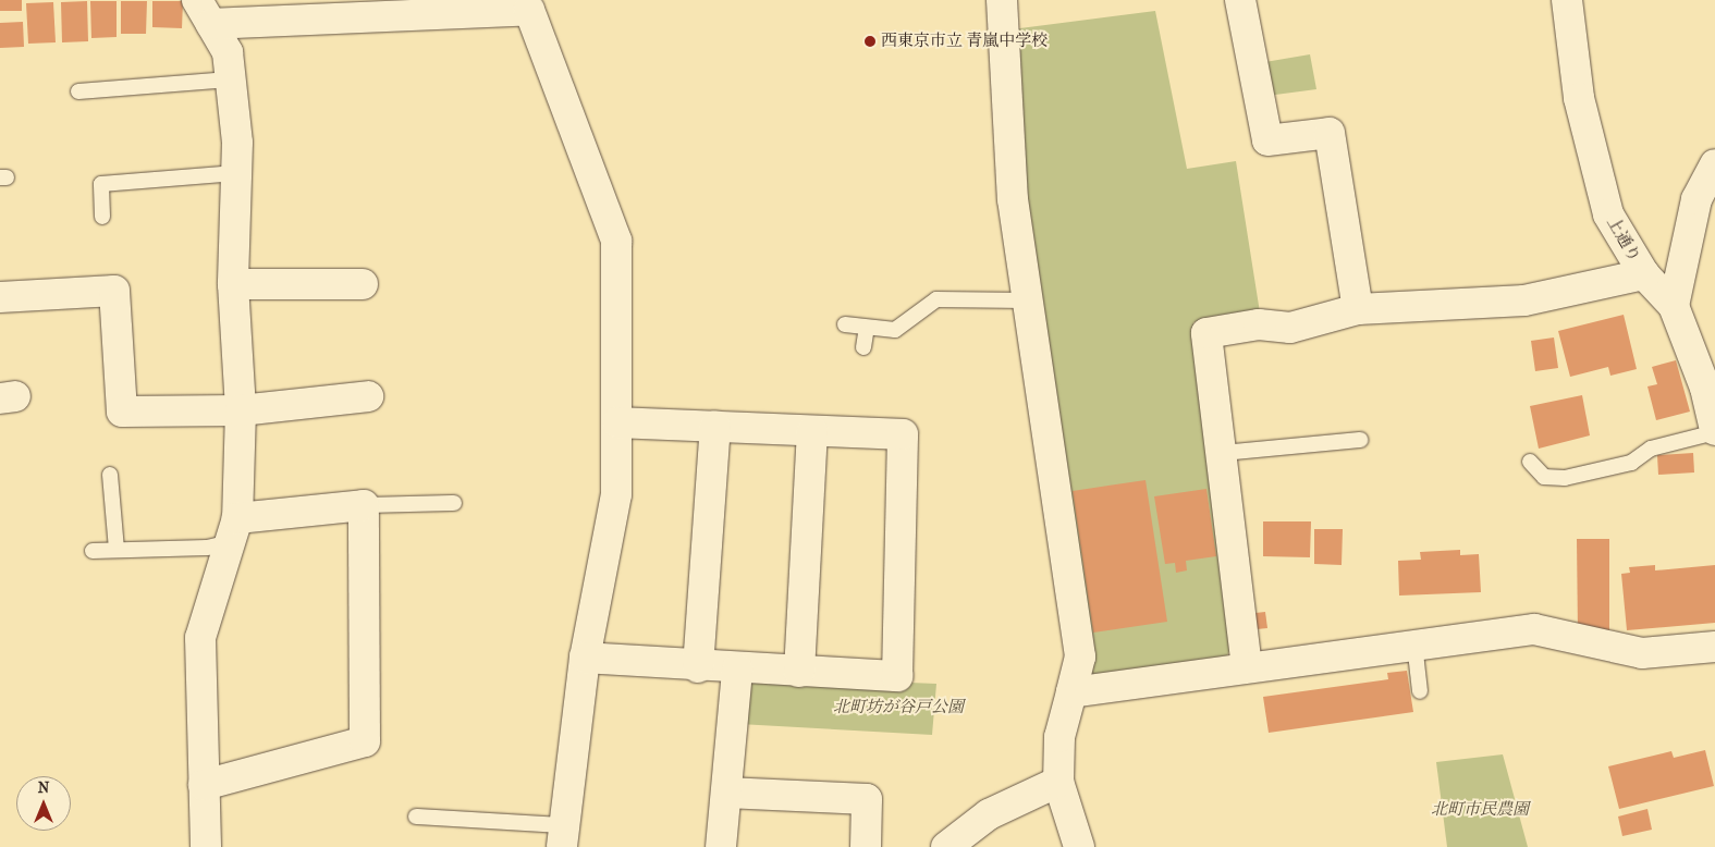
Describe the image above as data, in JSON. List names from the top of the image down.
{
  "streets": {
    "street": ["上通り"]
  },
  "parks": ["北町坊が谷戸公園", "北町市民農園"],
  "places": ["西東京市立 青嵐中学校"],
  "north": "top"
}
